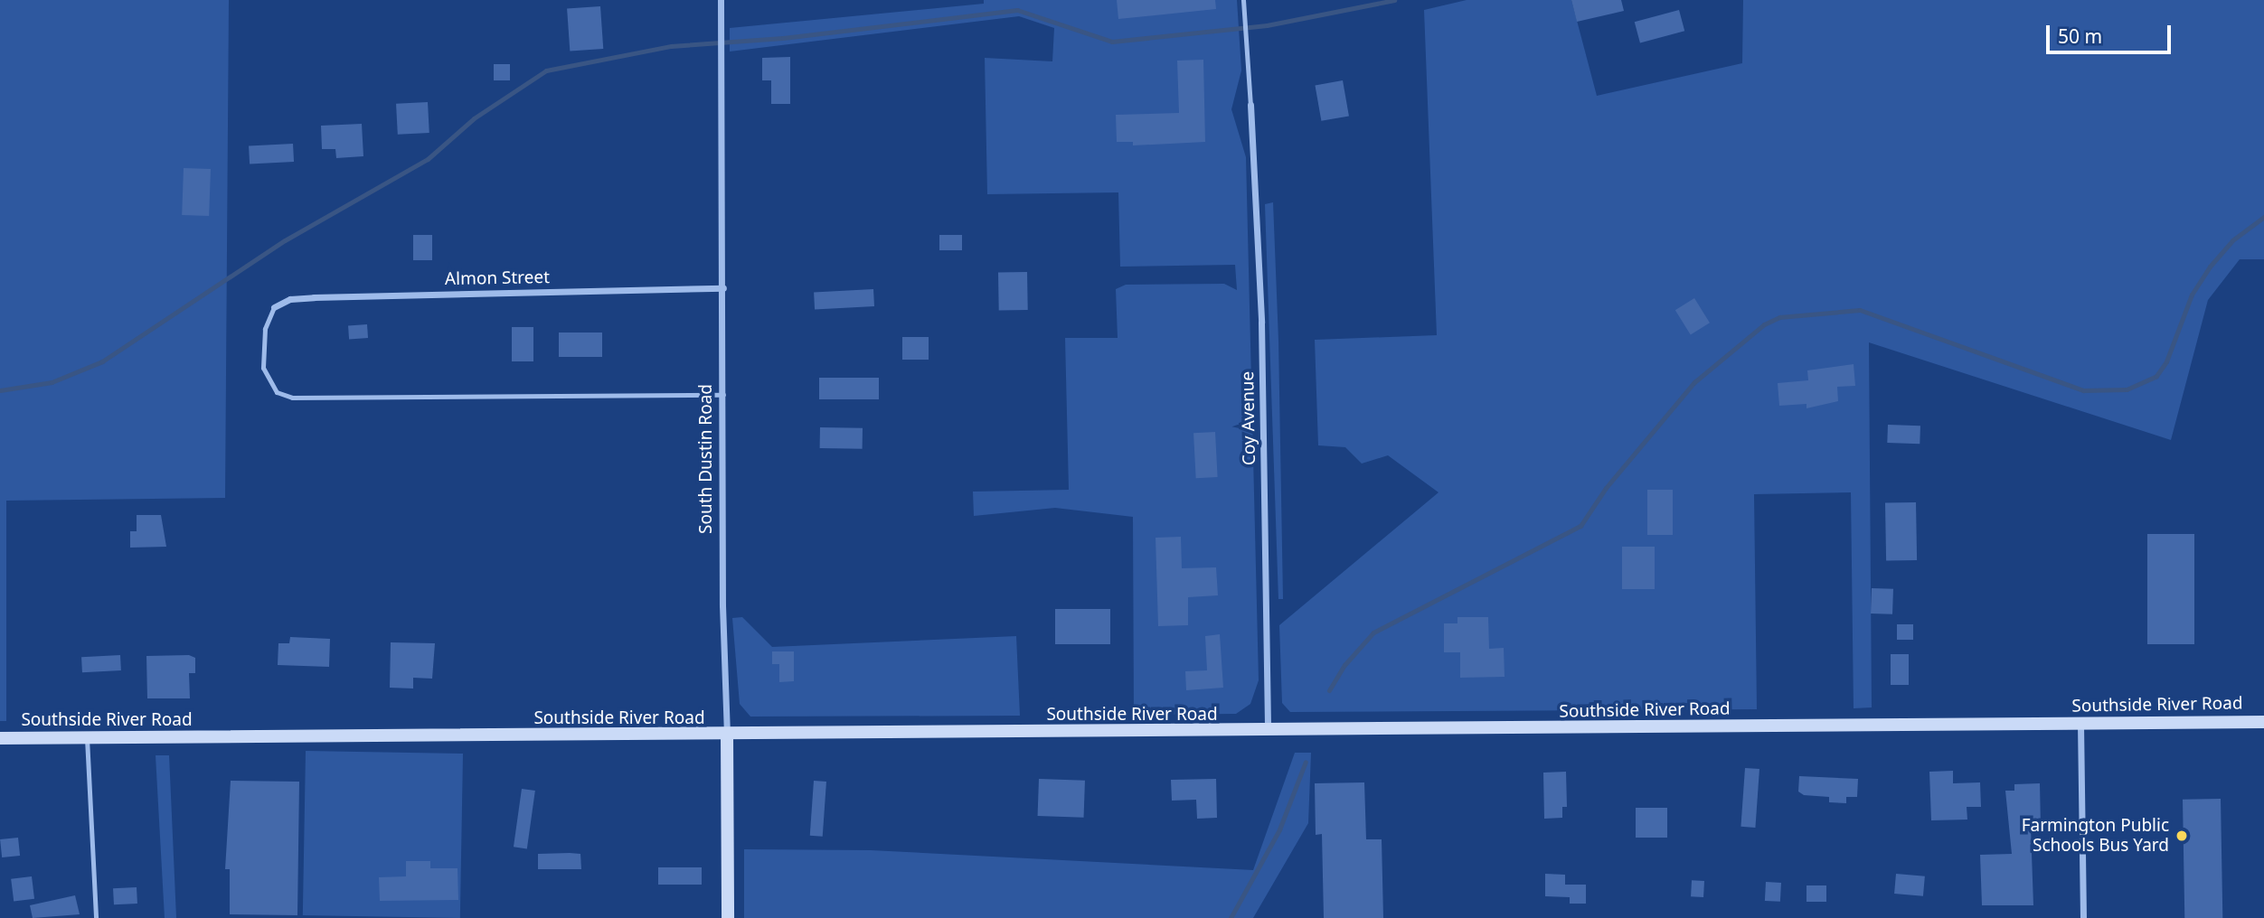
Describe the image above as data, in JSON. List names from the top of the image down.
{
  "streets": {
    "main road": ["South Dustin Road", "Southside River Road"],
    "street": ["Almon Street", "Coy Avenue"]
  },
  "crossings": [
    ["Almon Street", "South Dustin Road"],
    ["Coy Avenue", "Southside River Road"],
    ["South Dustin Road", "Southside River Road"]
  ],
  "places": ["Farmington Public Schools Bus Yard"],
  "scale_bar": "50 m"
}
